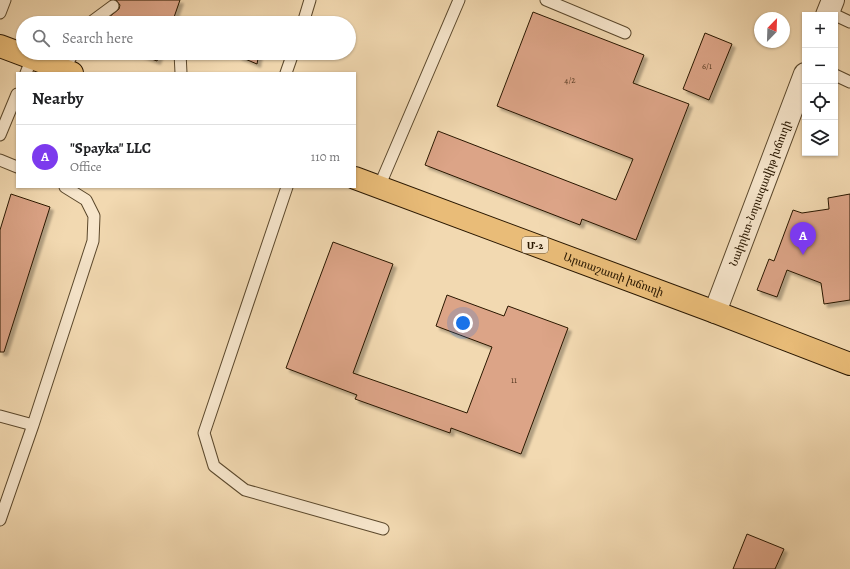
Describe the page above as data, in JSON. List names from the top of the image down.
{
  "streets": {
    "main road": ["Մ-2", "Արտաշատի խճուղի"],
    "street": ["Նաիրիտ-Նորագավիթ խճուղի"]
  },
  "crossings": [
    ["Նաիրիտ-Նորագավիթ խճուղի", "Արտաշատի խճուղի"]
  ],
  "house_numbers": ["6/1", "4/2", "11"],
  "north": "top right",
  "page": {
    "map_buttons": ["+", "−"],
    "search": "Search here",
    "heading": "Nearby",
    "list": [
      {
        "mark": "A",
        "name": "\"Spayka\" LLC",
        "note": "Office",
        "value": "110 m"
      }
    ],
    "pins": "A"
  }
}
